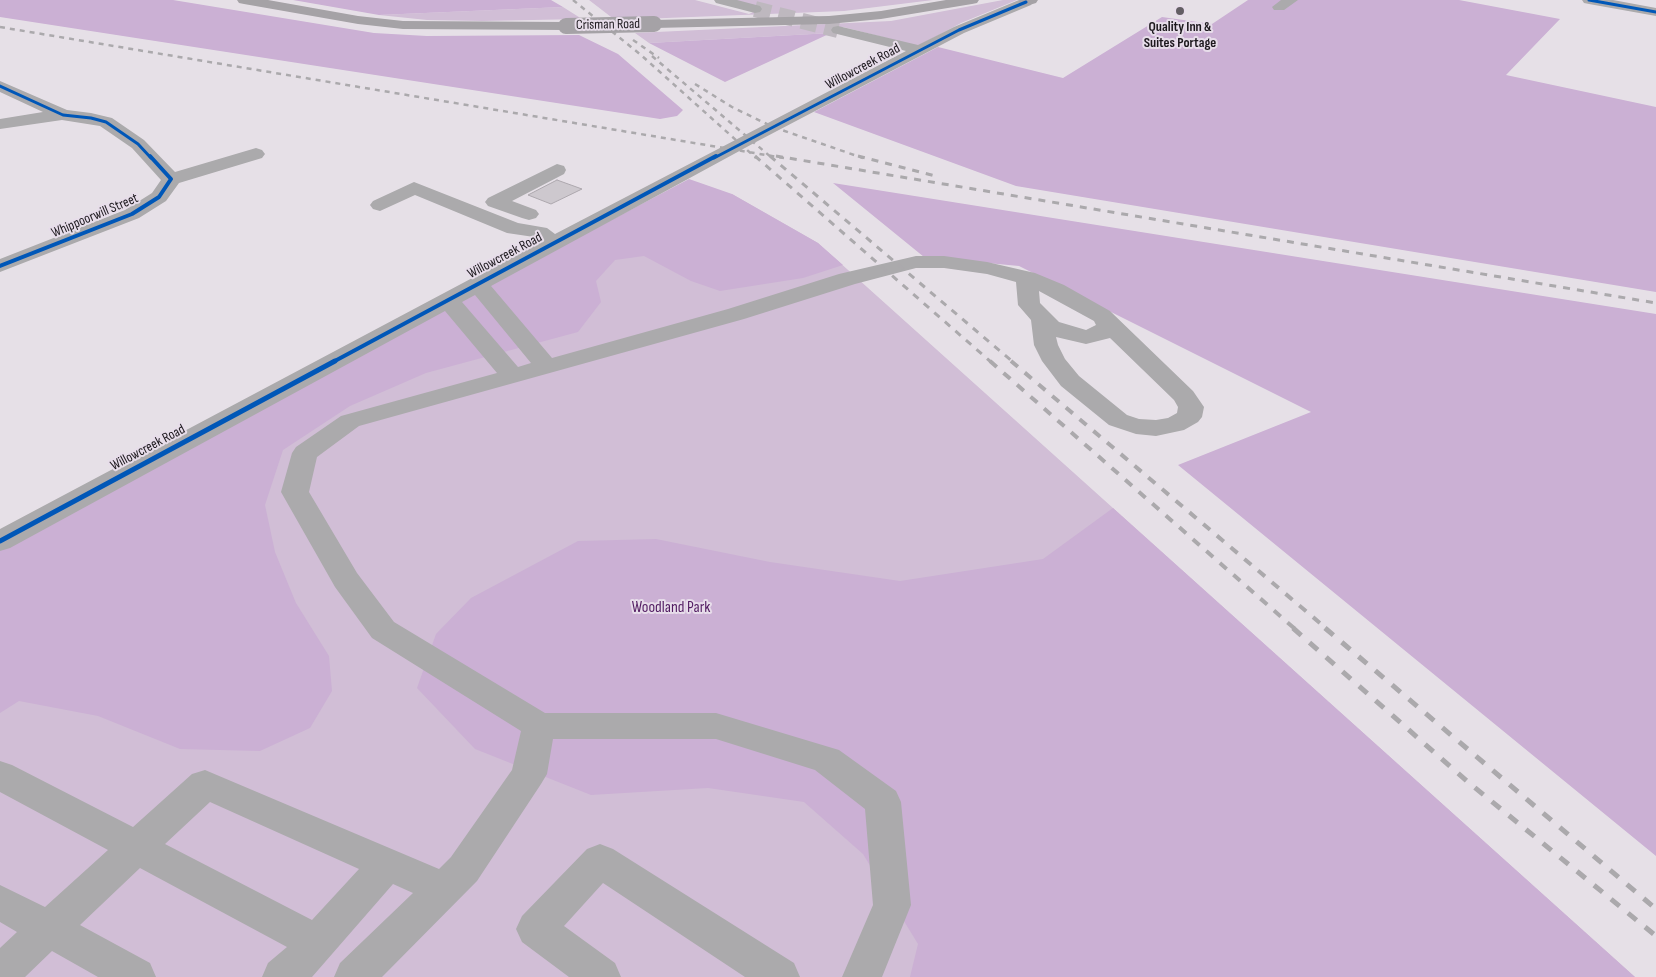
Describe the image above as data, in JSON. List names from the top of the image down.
{
  "streets": {
    "main road": ["Crisman Road"],
    "street": ["Willowcreek Road", "Whippoorwill Street"]
  },
  "parks": ["Woodland Park"],
  "places": ["Quality Inn & Suites Portage"]
}
